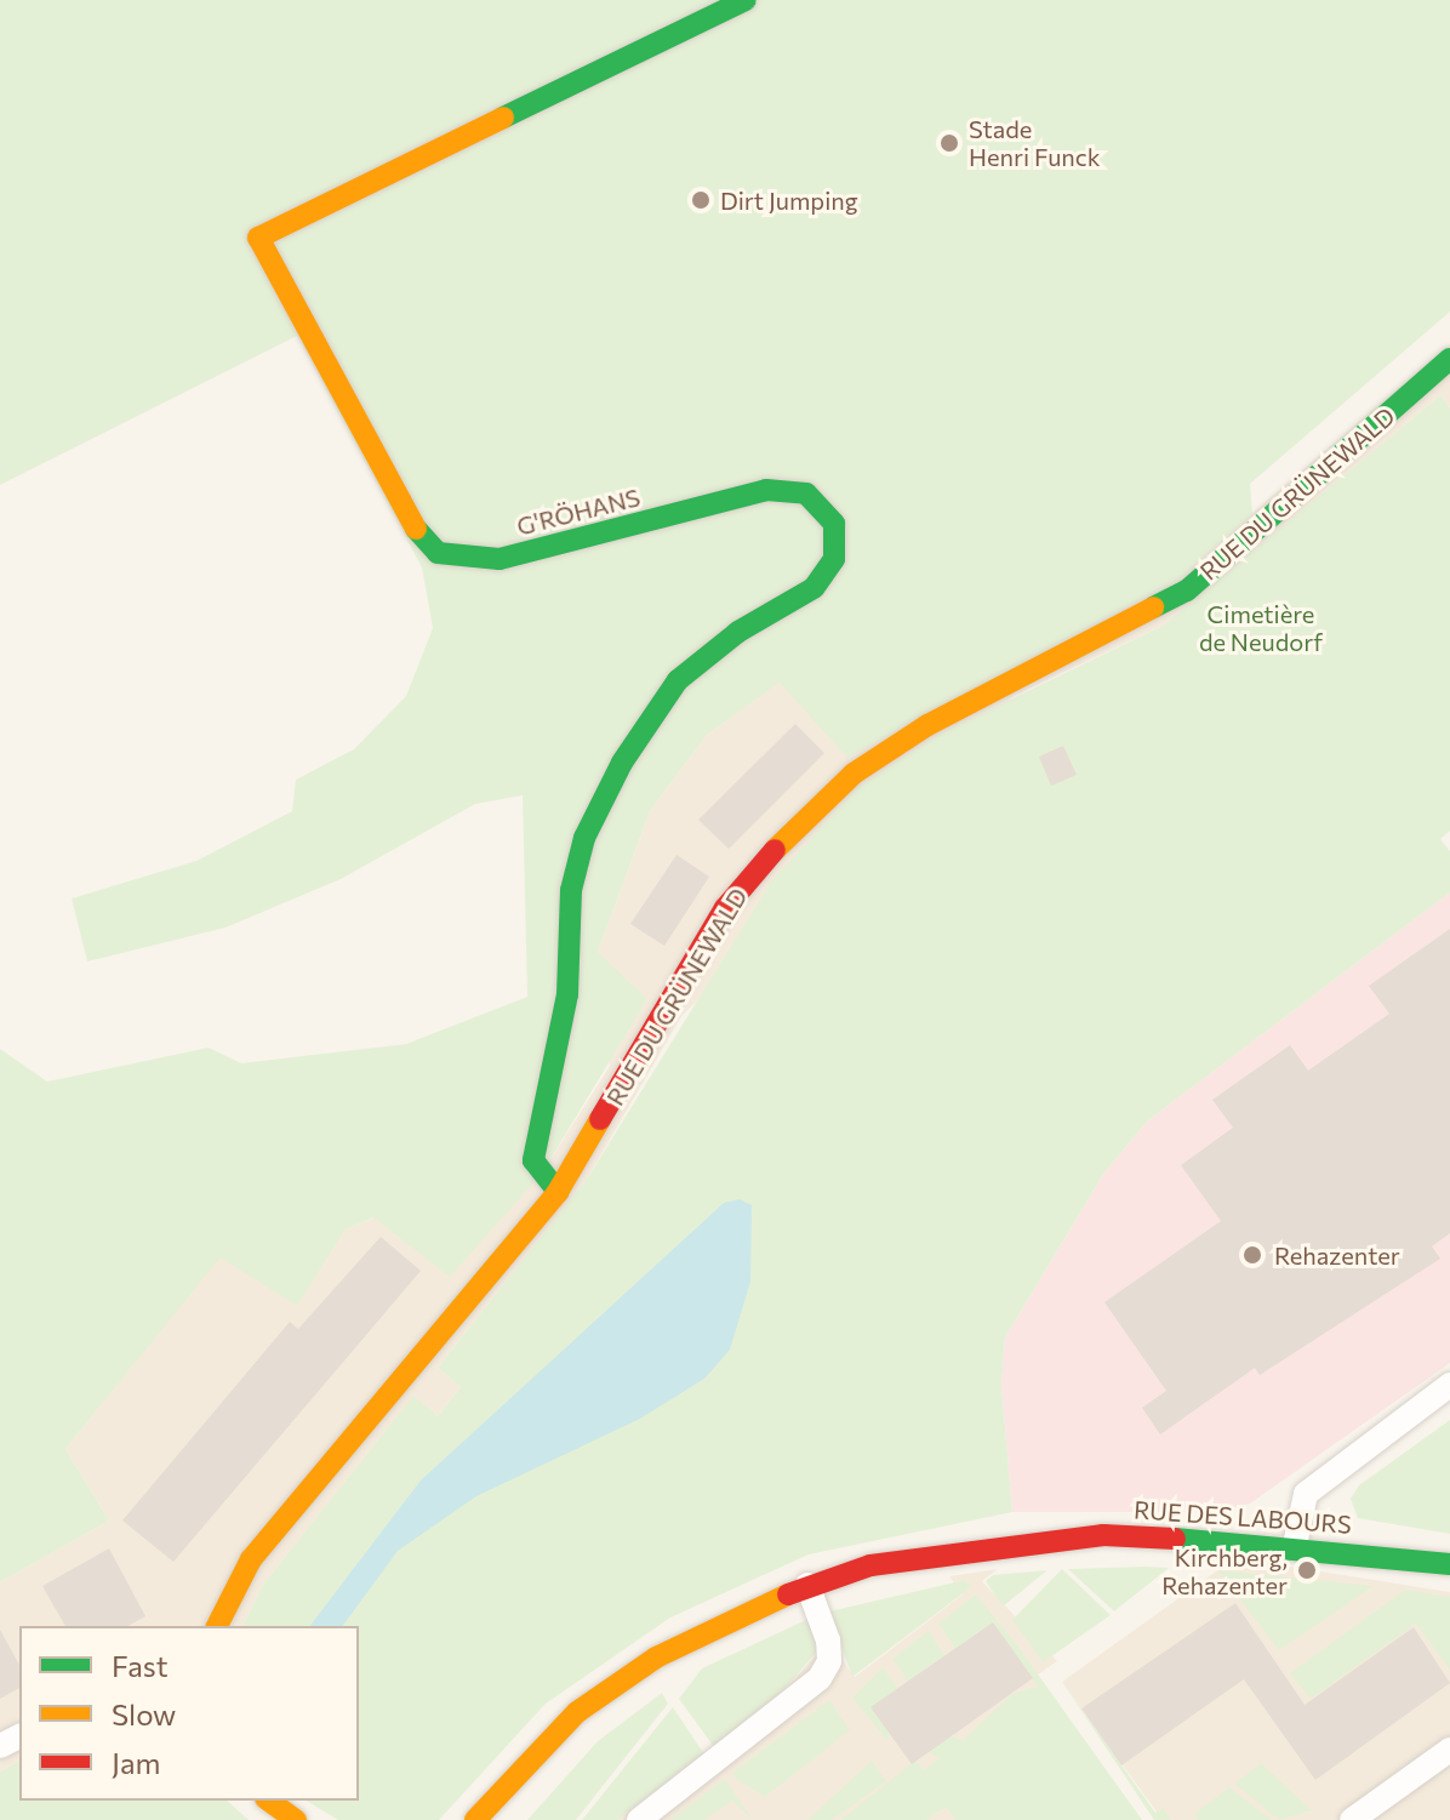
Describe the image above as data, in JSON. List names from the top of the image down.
{
  "streets": {
    "main road": ["RUE DU GRÜNEWALD", "G'RÖHANS", "RUE DES LABOURS"]
  },
  "crossings": [
    ["RUE DU GRÜNEWALD", "G'RÖHANS"]
  ],
  "parks": ["Cimetière de Neudorf"],
  "places": [
    "Stade Henri Funck",
    "Dirt Jumping",
    "Rehazenter",
    "Kirchberg, Rehazenter"
  ],
  "legend": ["Fast", "Slow", "Jam"]
}
